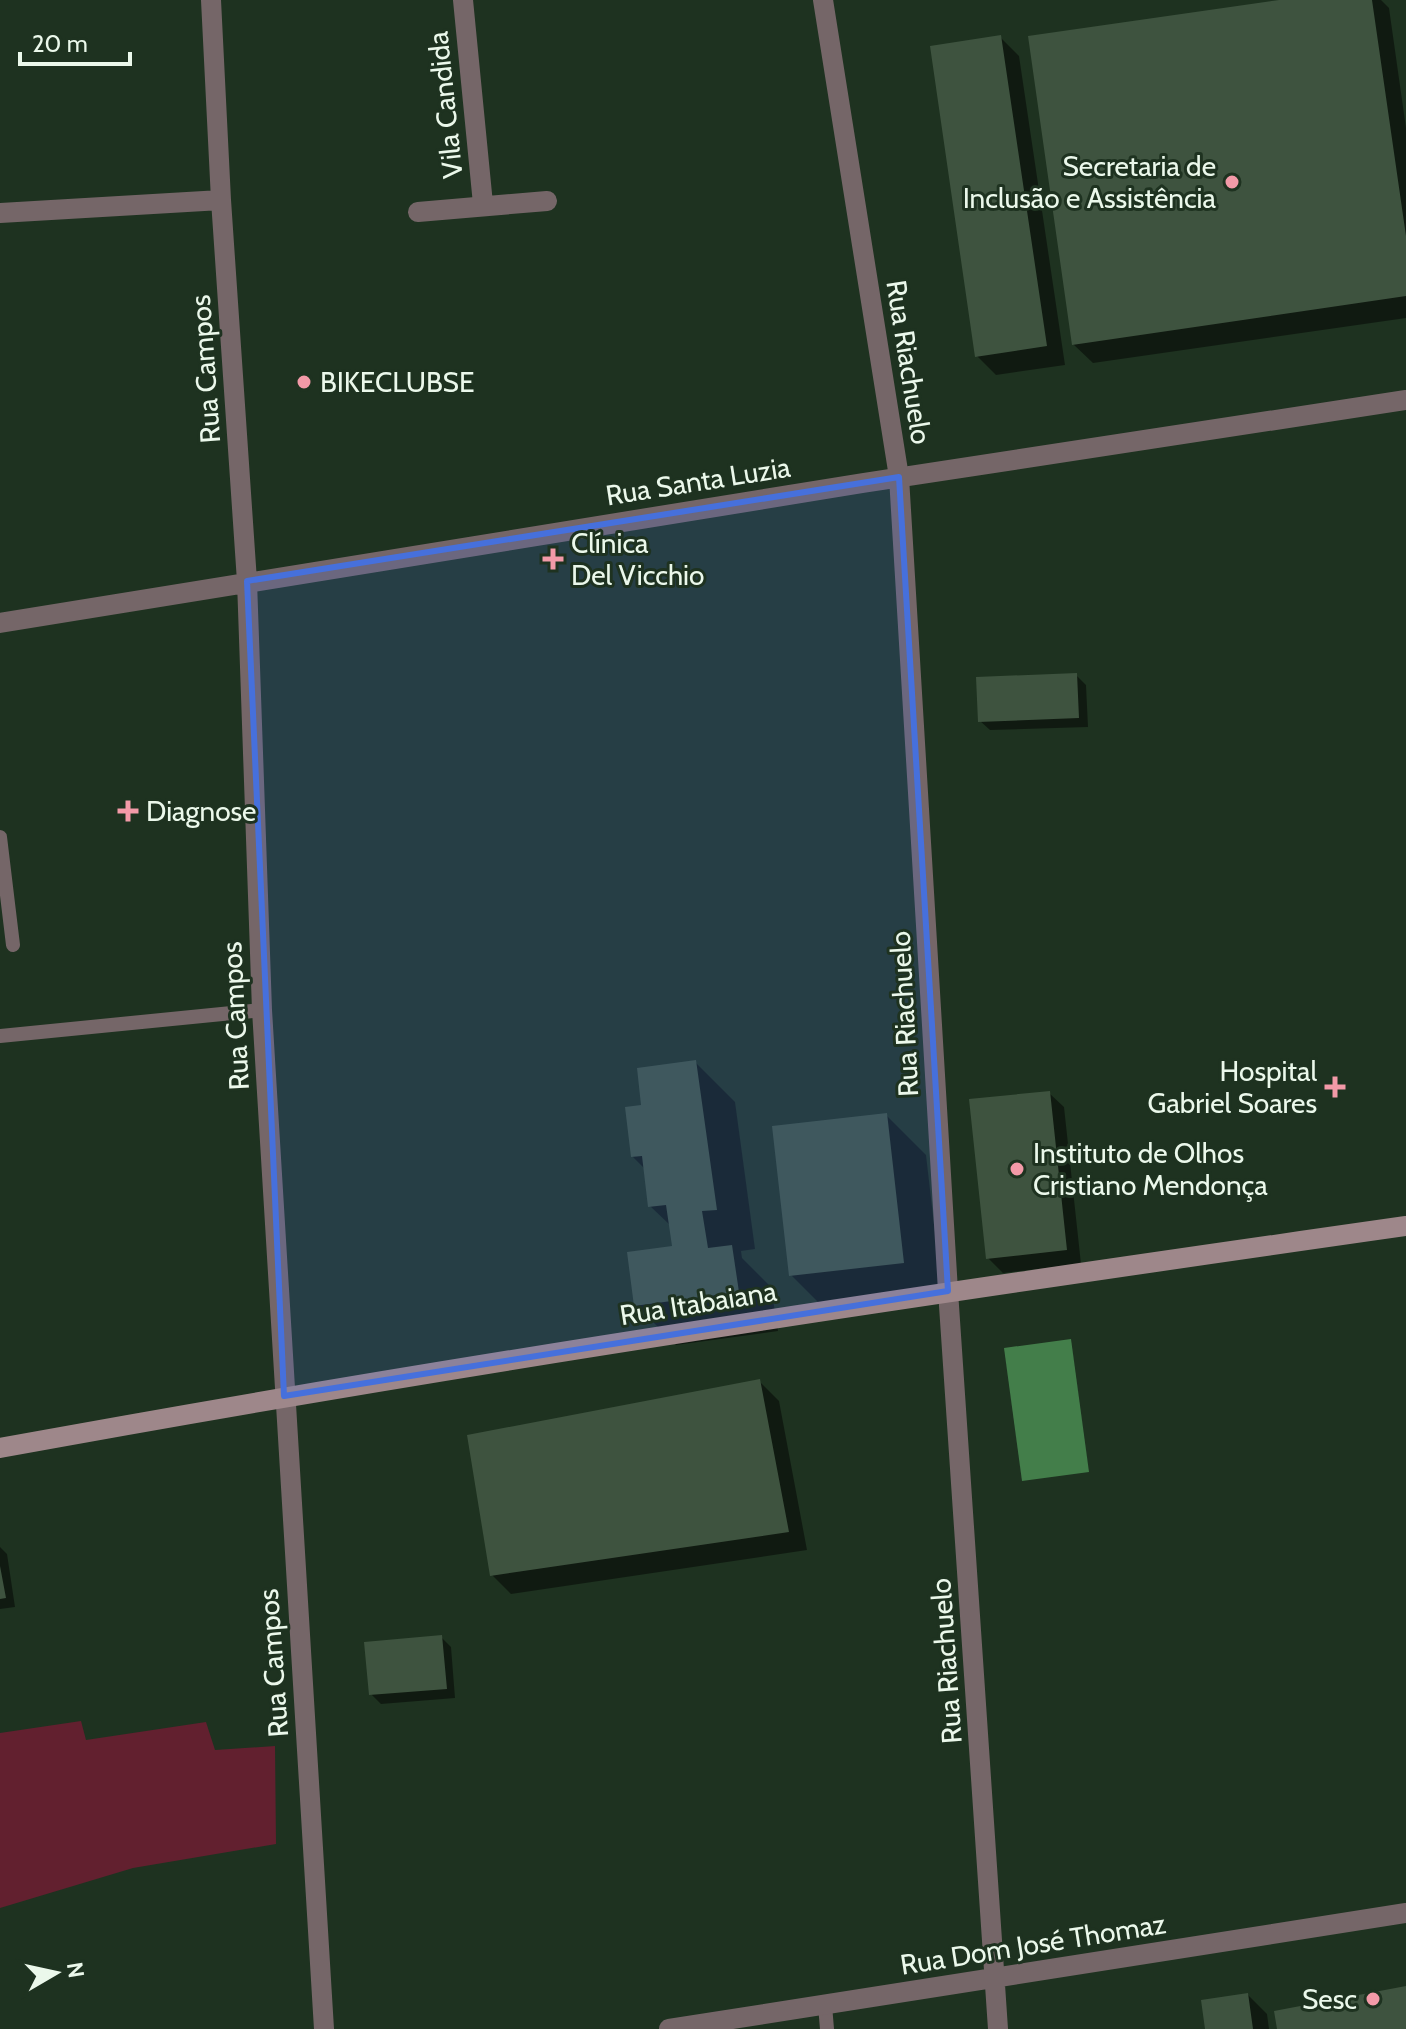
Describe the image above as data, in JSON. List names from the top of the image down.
{
  "streets": {
    "main road": ["Rua Itabaiana"],
    "street": [
      "Vila Candida",
      "Rua Riachuelo",
      "Rua Campos",
      "Rua Santa Luzia",
      "Rua Dom José Thomaz"
    ]
  },
  "crossings": [
    ["Rua Riachuelo", "Rua Santa Luzia"],
    ["Rua Riachuelo", "Rua Itabaiana"],
    ["Rua Riachuelo", "Rua Dom José Thomaz"],
    ["Rua Campos", "Rua Santa Luzia"],
    ["Rua Campos", "Rua Itabaiana"]
  ],
  "places": {
    "other": [
      "Secretaria de Inclusão e Assistência",
      "BIKECLUBSE",
      "Instituto de Olhos Cristiano Mendonça",
      "Sesc"
    ],
    "health": ["Clínica Del Vicchio", "Diagnose", "Hospital Gabriel Soares"]
  },
  "scale_bar": "20 m",
  "north": "right"
}
